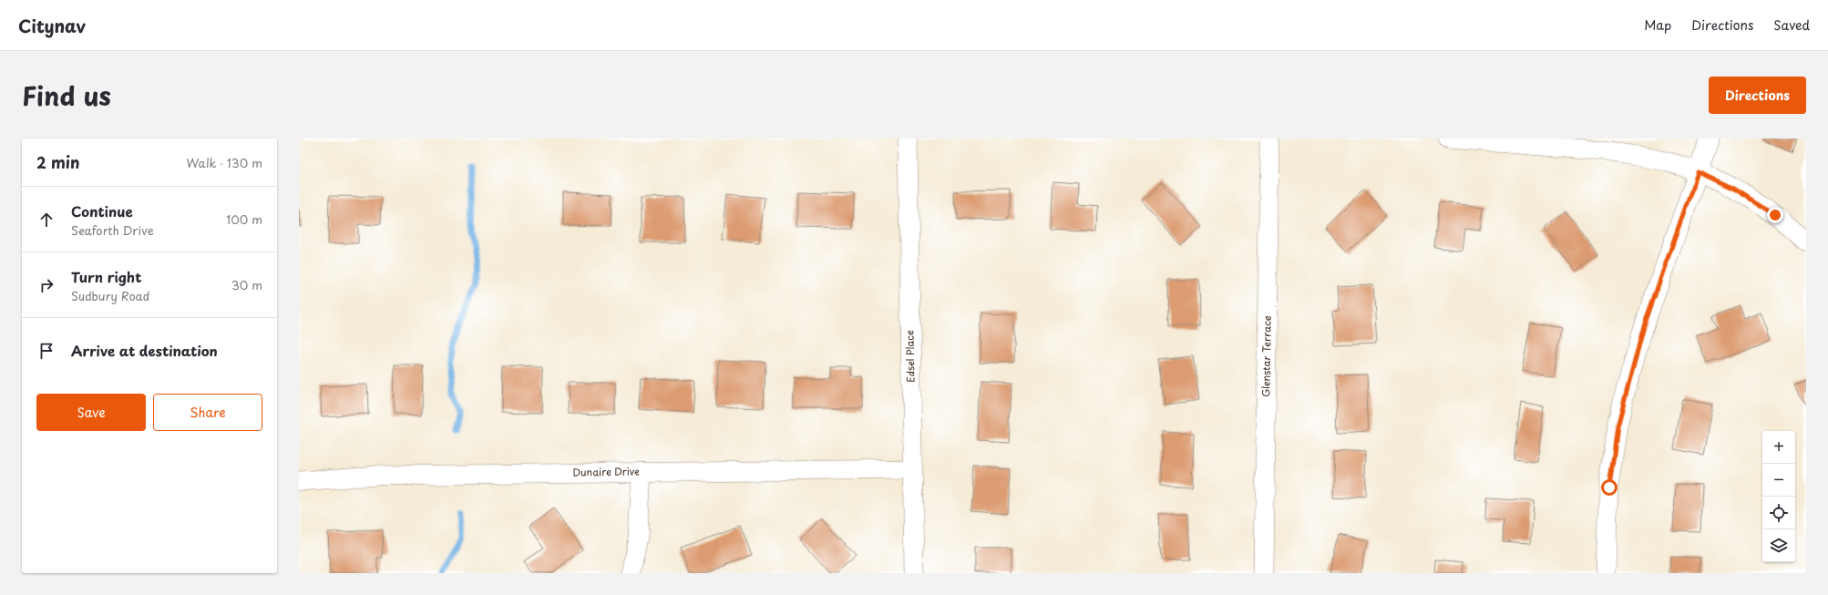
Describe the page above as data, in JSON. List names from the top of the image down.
{
  "streets": {
    "street": ["Edsel Place", "Glenstar Terrace", "Dunaire Drive"]
  },
  "crossings": [
    ["Edsel Place", "Dunaire Drive"]
  ],
  "page": {
    "header": "Citynav",
    "nav": ["Map", "Directions", "Saved"],
    "title": "Find us",
    "buttons": [
      "Directions",
      ["Save", "Share"]
    ],
    "heading": ["2 min", "Walk · 130 m"],
    "list": [
      ["Continue", "Seaforth Drive", "100 m"],
      ["Turn right", "Sudbury Road", "30 m"],
      "Arrive at destination"
    ],
    "map_buttons": ["+", "−"]
  }
}
